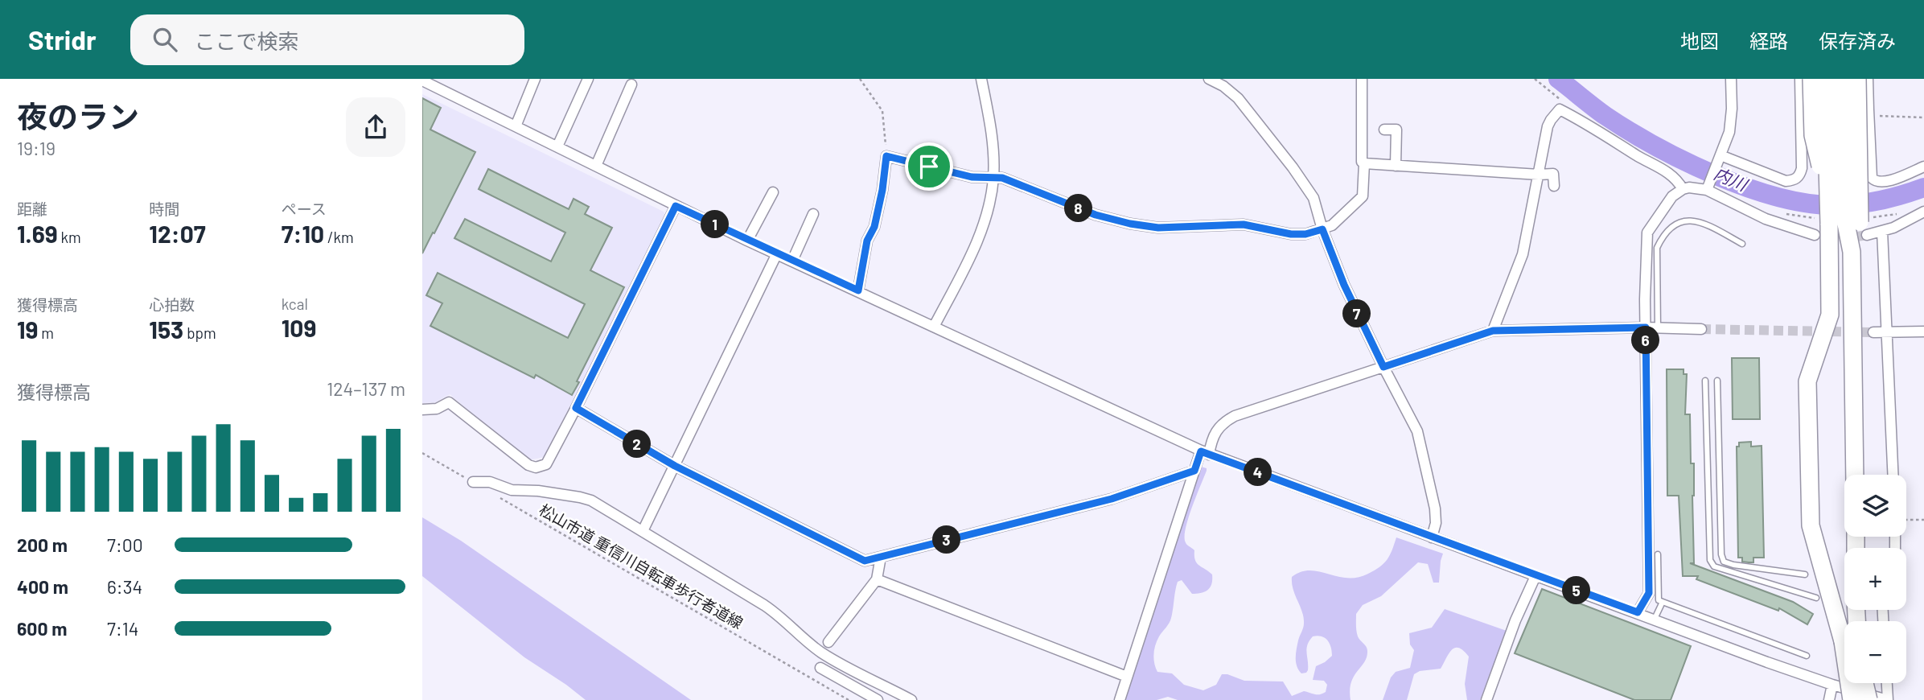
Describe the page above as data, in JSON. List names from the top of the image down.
{
  "streets": {
    "path": ["松山市道 重信川自転車歩行者道線"]
  },
  "water": ["内川"],
  "page": {
    "header": "Stridr",
    "search": "ここで検索",
    "nav": ["地図", "経路", "保存済み"],
    "heading": ["夜のラン", "19:19"],
    "stats": [
      ["距離", "1.69 km"],
      ["時間", "12:07"],
      ["ペース", "7:10 /km"],
      ["獲得標高", "19 m"],
      ["心拍数", "153 bpm"],
      ["kcal", "109"]
    ],
    "pins": [
      "8",
      "1",
      "7",
      "6",
      "2",
      "4",
      "3",
      "5"
    ],
    "chart": ["獲得標高", "124–137 m"],
    "map_buttons": ["+", "−"],
    "list": [
      {
        "name": "200 m",
        "note": "7:00"
      },
      {
        "name": "400 m",
        "note": "6:34"
      },
      {
        "name": "600 m",
        "note": "7:14"
      }
    ]
  }
}
